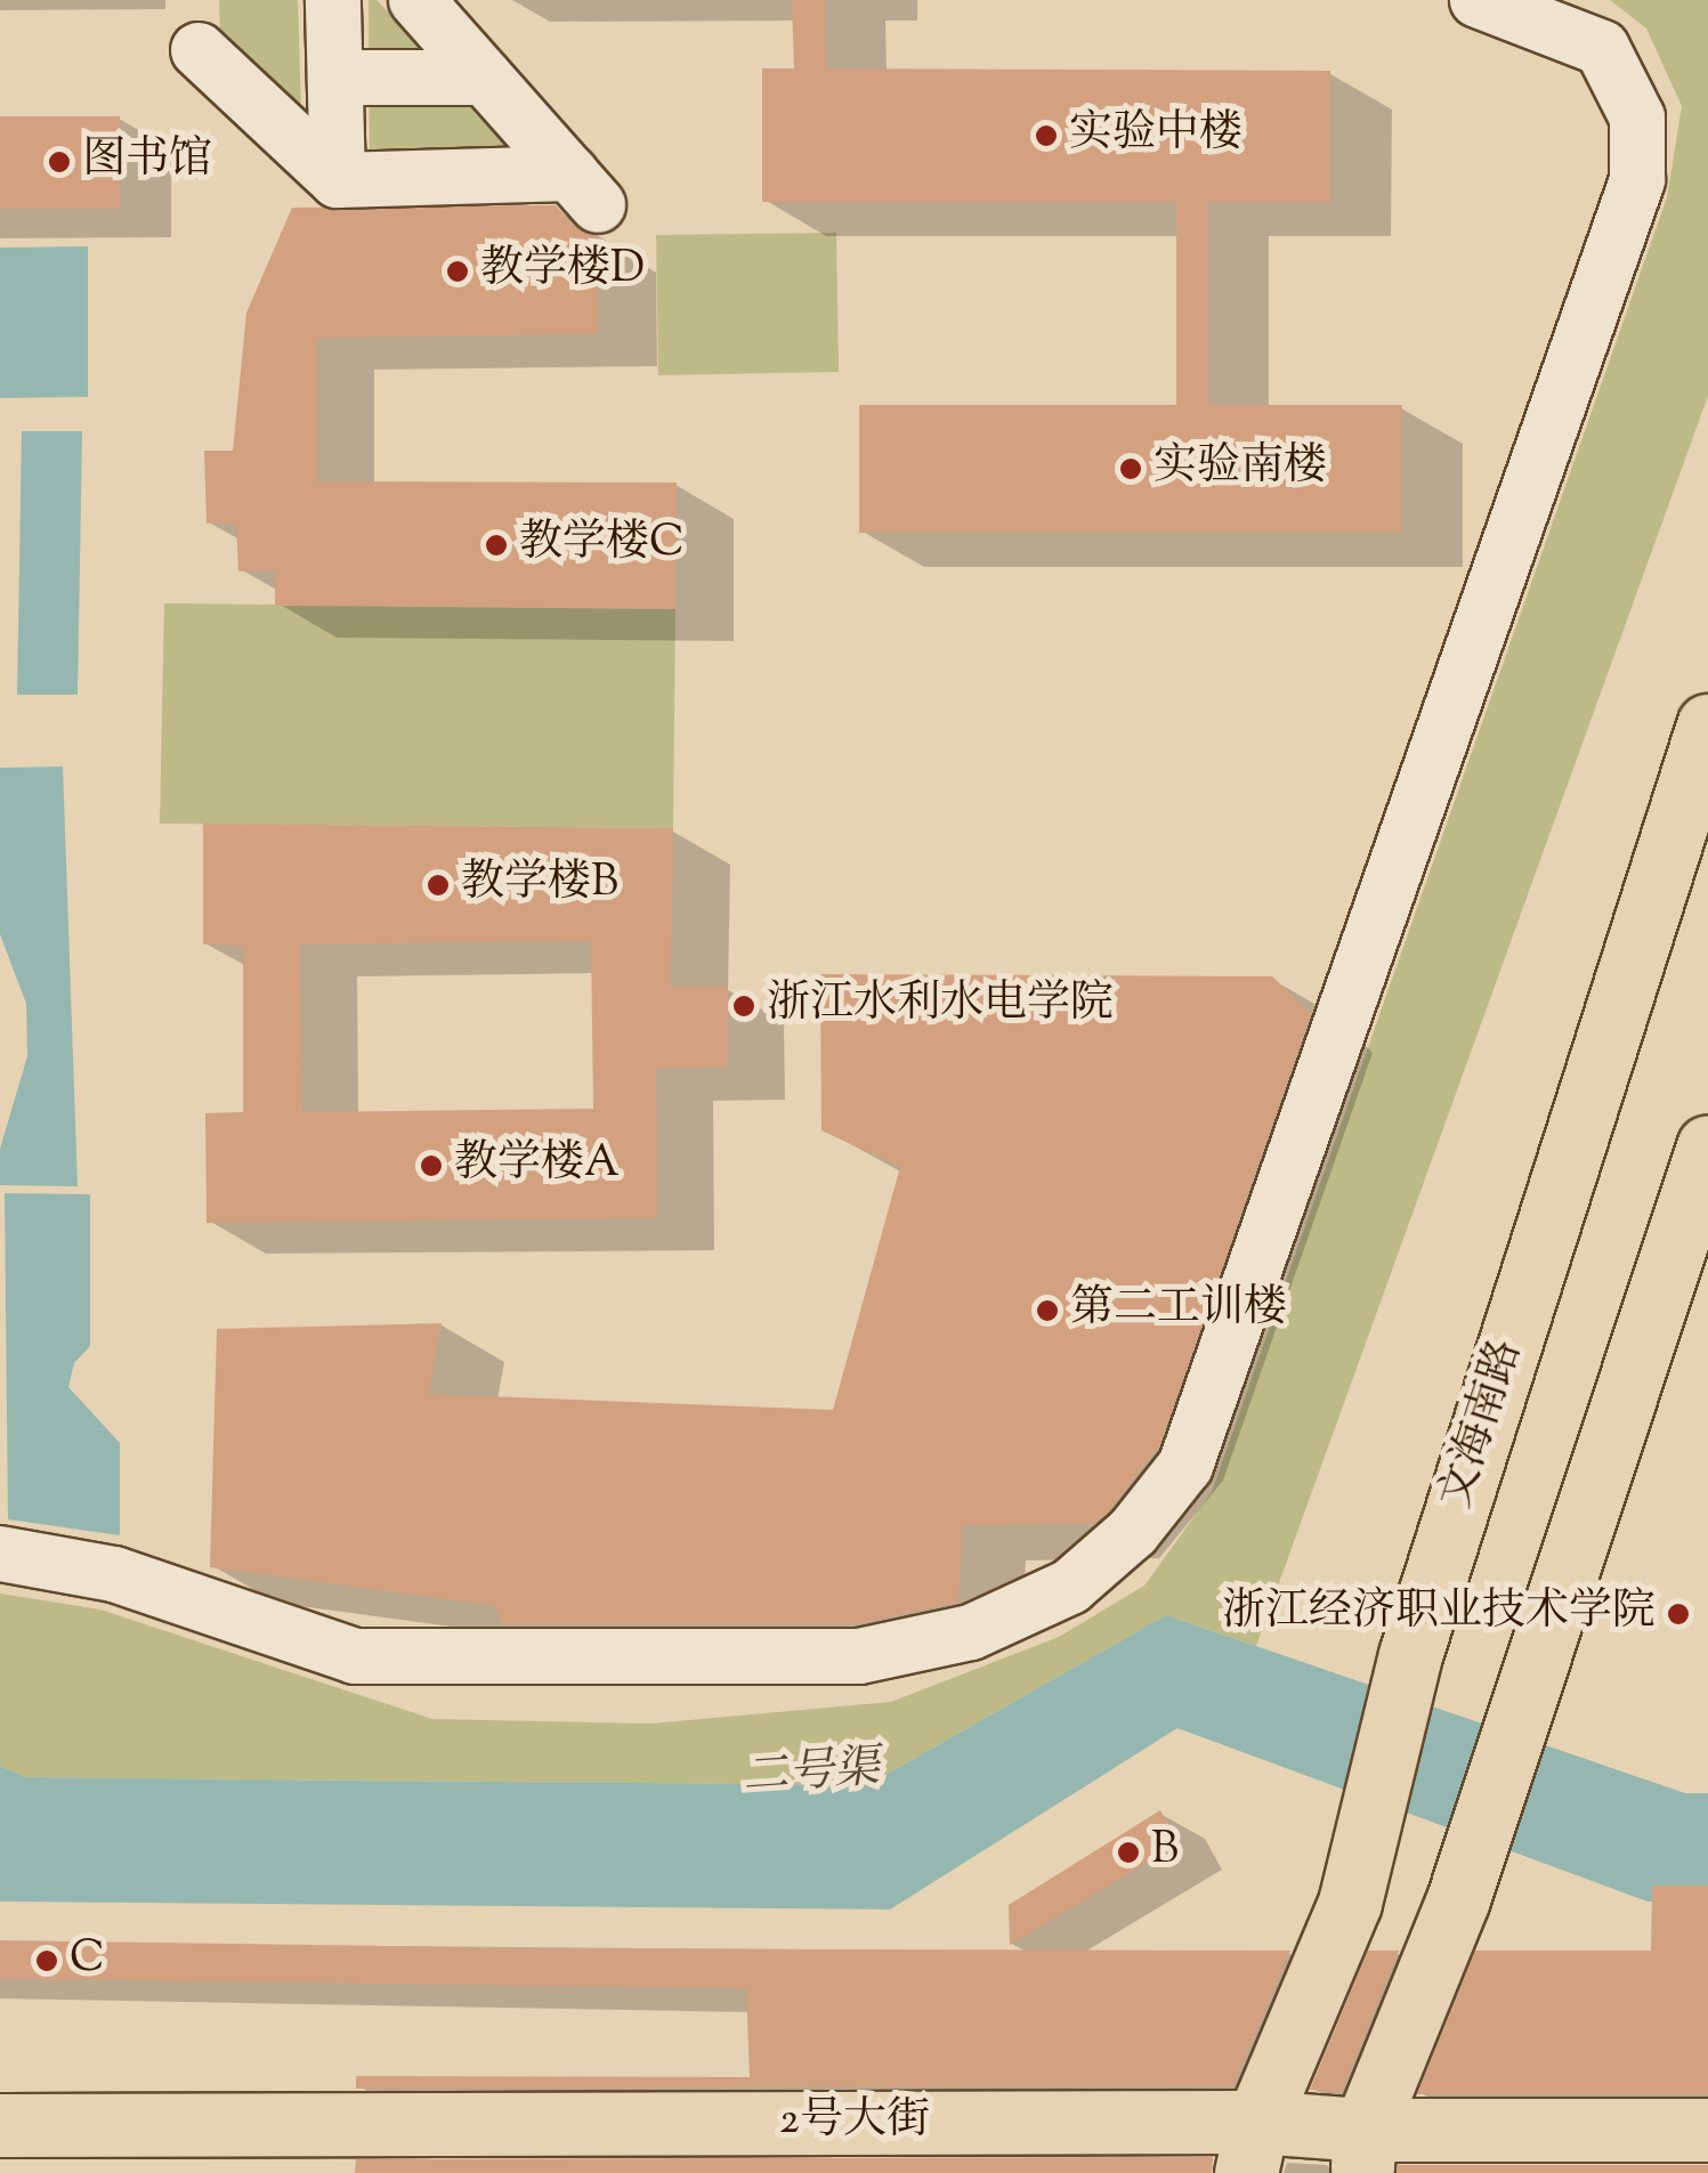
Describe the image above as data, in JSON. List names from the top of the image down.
{
  "streets": {
    "main road": ["文海南路", "2号大街"]
  },
  "crossings": [
    ["文海南路", "2号大街"]
  ],
  "water": ["二号渠"],
  "places": [
    "实验中楼",
    "图书馆",
    "教学楼D",
    "实验南楼",
    "教学楼C",
    "教学楼B",
    "浙江水利水电学院",
    "教学楼A",
    "第二工训楼",
    "浙江经济职业技术学院",
    "B",
    "C"
  ]
}
